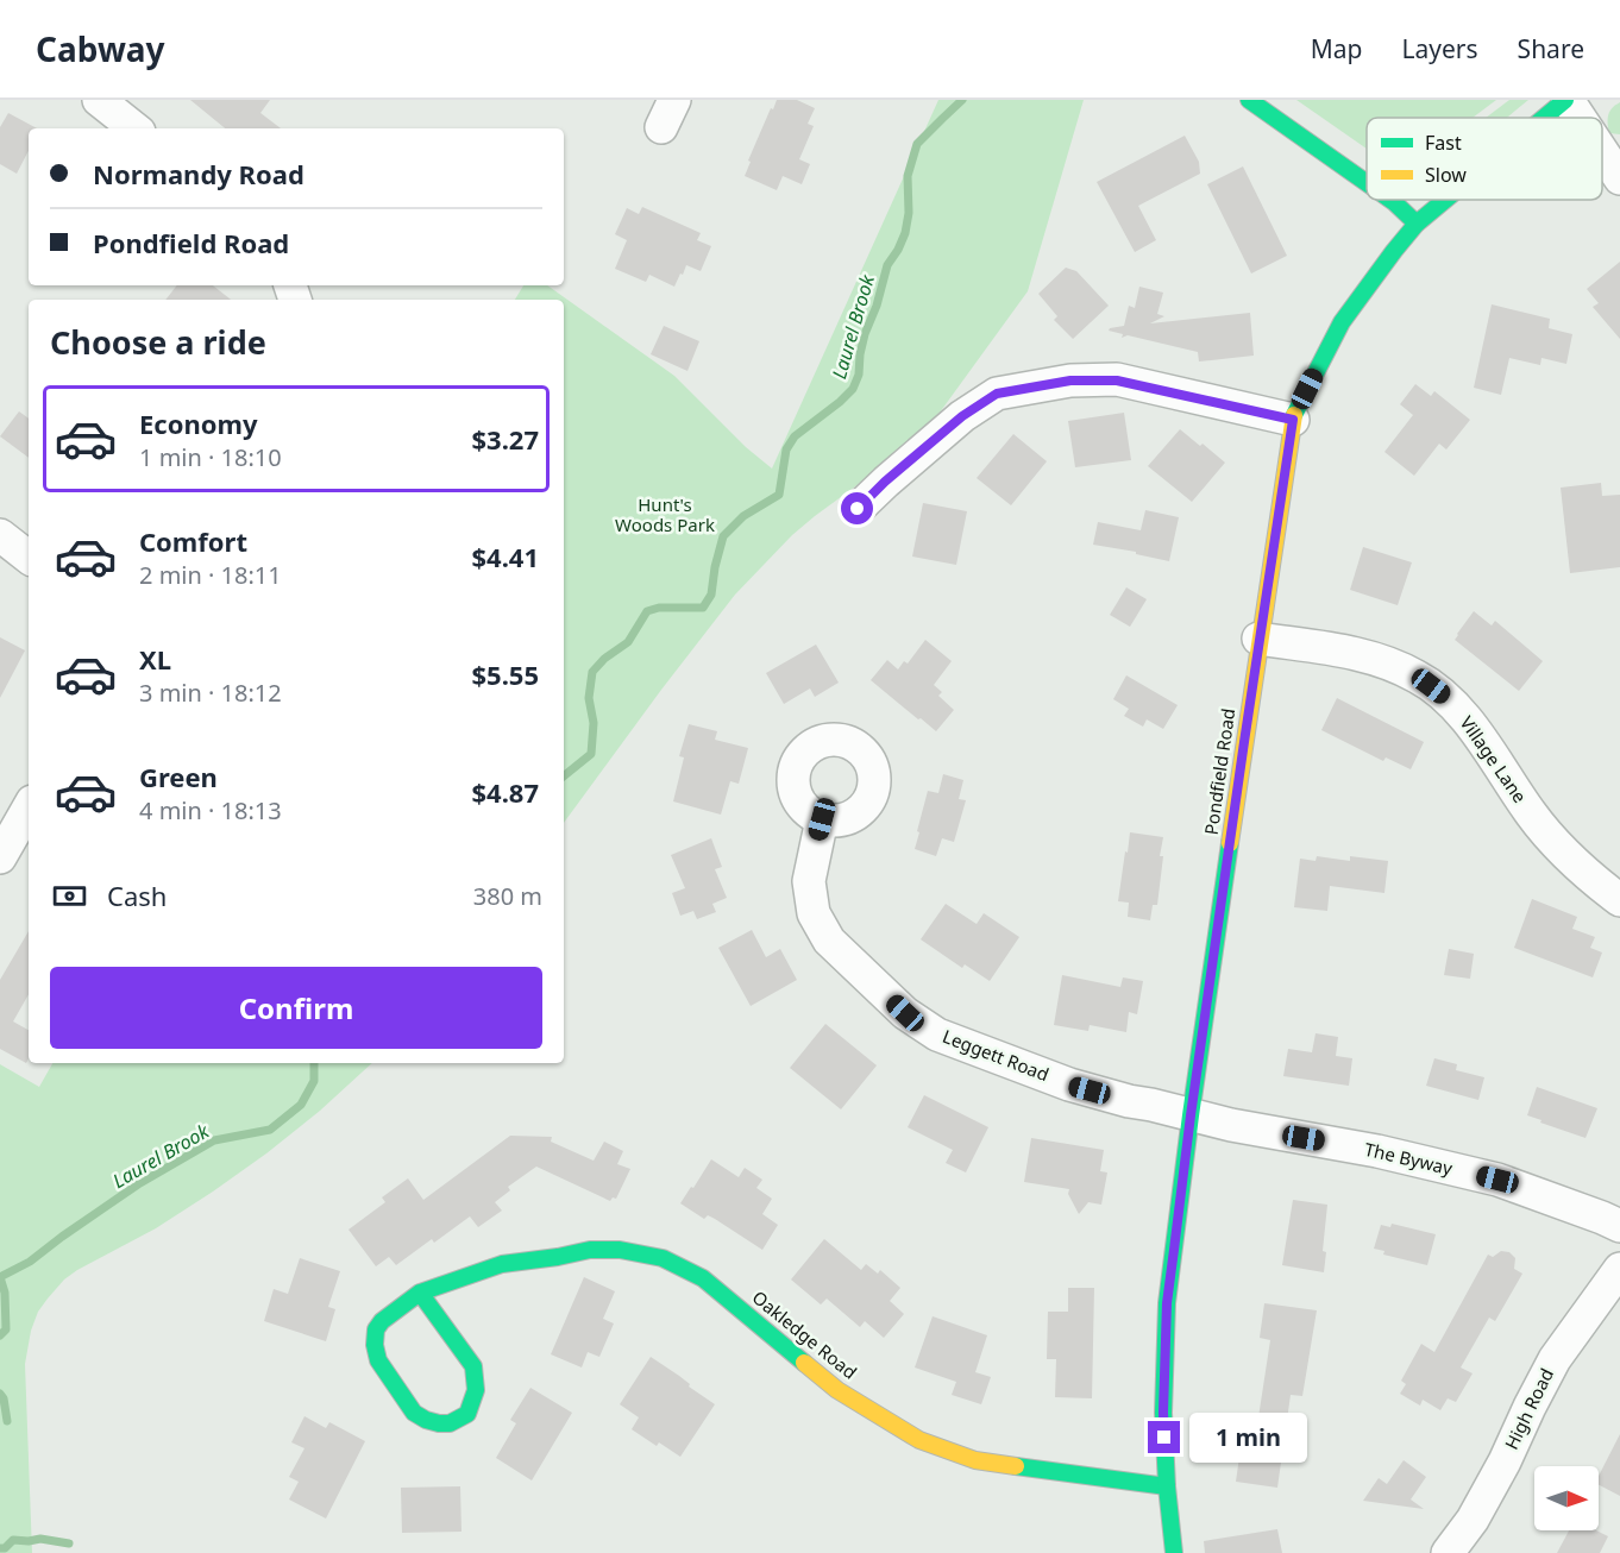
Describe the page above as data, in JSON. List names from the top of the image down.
{
  "streets": {
    "street": [
      "Village Lane",
      "Pondfield Road",
      "Leggett Road",
      "The Byway",
      "Oakledge Road",
      "High Road"
    ]
  },
  "crossings": [
    ["Village Lane", "Pondfield Road"],
    ["Pondfield Road", "Leggett Road"],
    ["Pondfield Road", "The Byway"],
    ["Pondfield Road", "Oakledge Road"],
    ["Leggett Road", "The Byway"]
  ],
  "water": ["Laurel Brook"],
  "parks": ["Hunt's Woods Park"],
  "legend": ["Fast", "Slow"],
  "north": "right",
  "page": {
    "header": "Cabway",
    "nav": ["Map", "Layers", "Share"],
    "banner": ["Normandy Road", "Pondfield Road"],
    "heading": "Choose a ride",
    "list": [
      {
        "name": "Economy",
        "note": "1 min · 18:10",
        "value": "$3.27"
      },
      {
        "name": "Comfort",
        "note": "2 min · 18:11",
        "value": "$4.41"
      },
      {
        "name": "XL",
        "note": "3 min · 18:12",
        "value": "$5.55"
      },
      {
        "name": "Green",
        "note": "4 min · 18:13",
        "value": "$4.87"
      }
    ],
    "pay": ["Cash", "380 m"],
    "buttons": "Confirm",
    "bubble": "1 min"
  }
}
